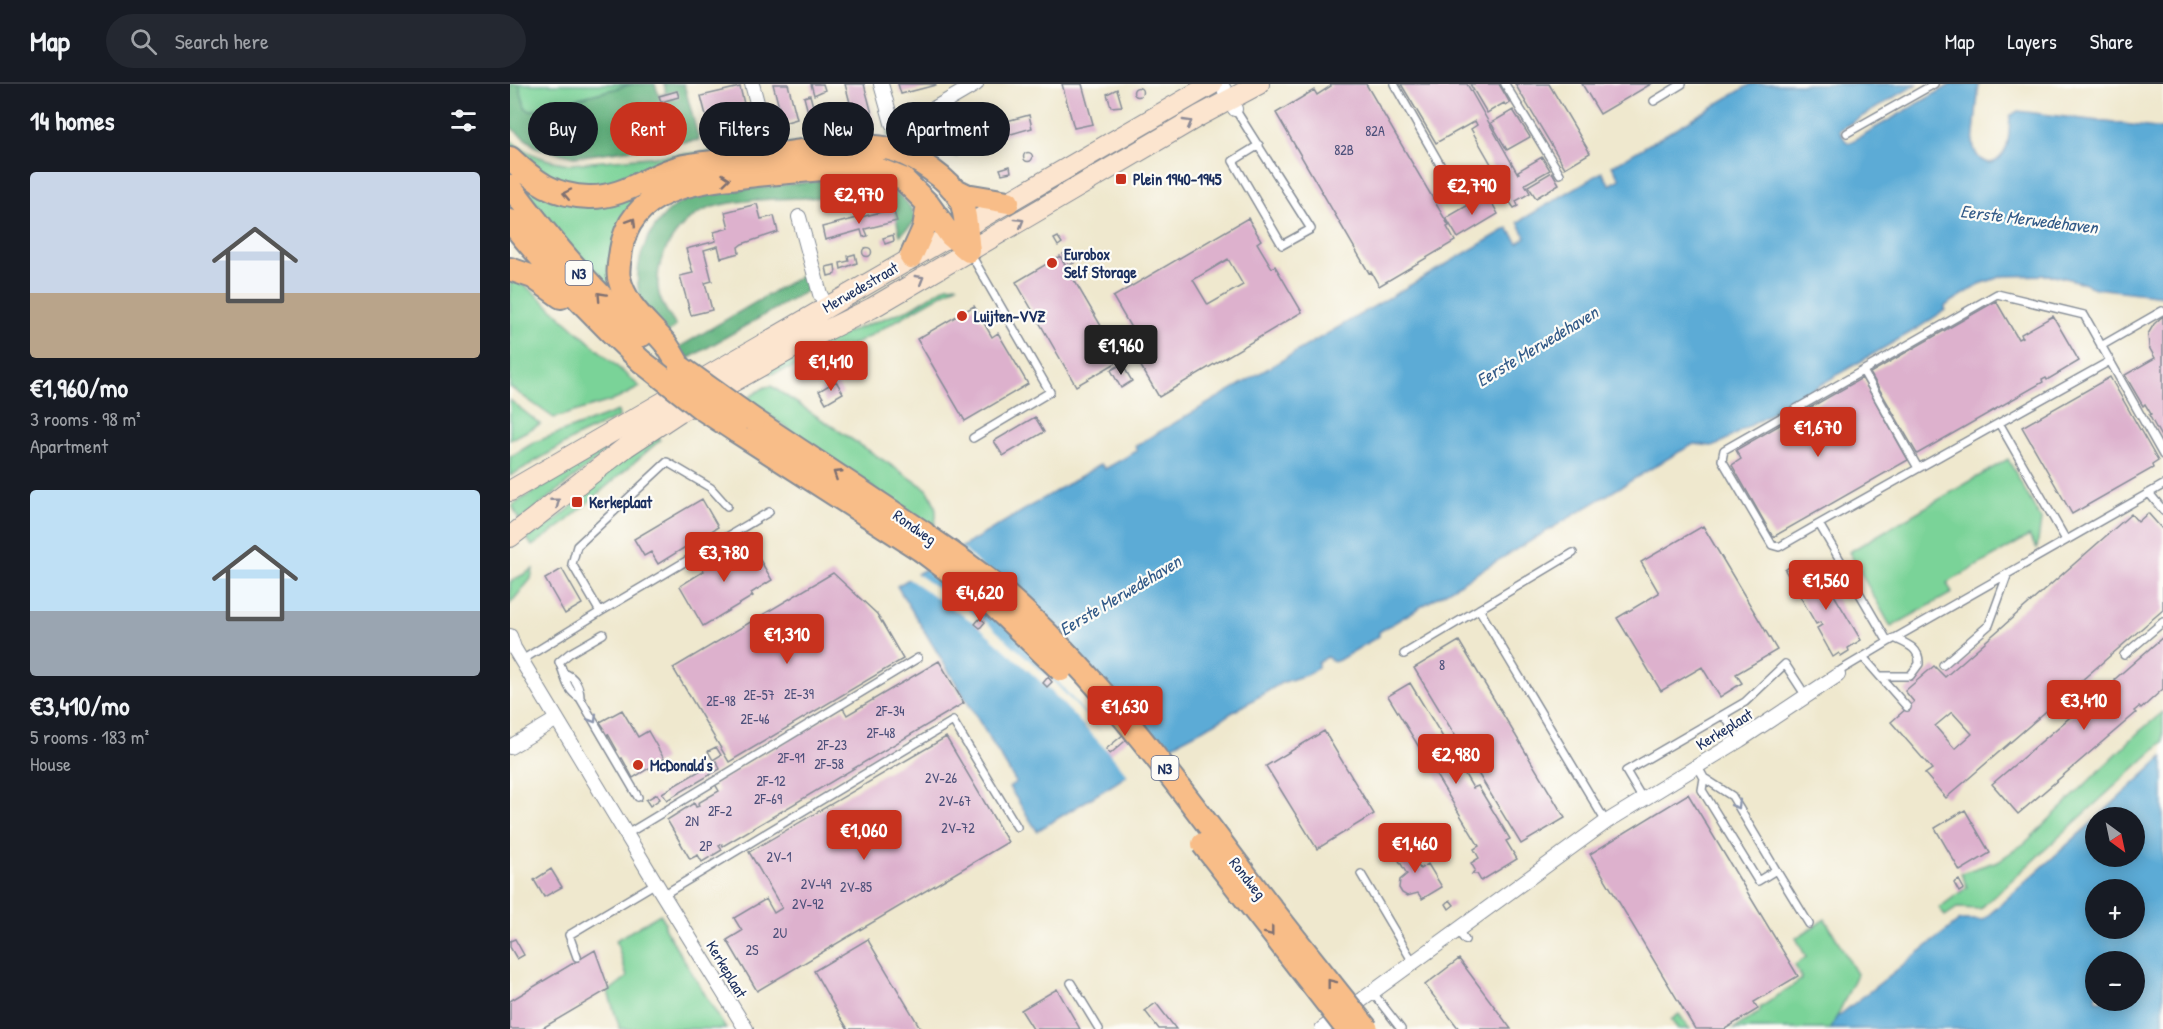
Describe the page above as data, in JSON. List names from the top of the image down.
{
  "streets": {
    "main road": ["N3", "Merwedestraat", "Rondweg"],
    "street": ["Kerkeplaat"]
  },
  "crossings": [
    ["N3", "Merwedestraat"],
    ["N3", "Rondweg"]
  ],
  "water": ["Eerste Merwedehaven"],
  "places": {
    "transit": ["Plein 1940-1945", "Kerkeplaat"],
    "other": ["Eurobox Self Storage", "Luijten-VVZ", "McDonald's"]
  },
  "house_numbers": [
    "82A",
    "82B",
    "8",
    "2E-39",
    "2E-57",
    "2E-98",
    "2F-34",
    "2E-46",
    "2F-48",
    "2F-23",
    "2F-91",
    "2F-58",
    "2V-26",
    "2F-12",
    "2F-69",
    "2V-67",
    "2F-2",
    "2N",
    "2V-72",
    "2P",
    "2V-1",
    "2V-49",
    "2V-85",
    "2V-92",
    "2U",
    "2S"
  ],
  "north": "bottom right",
  "page": {
    "header": "Map",
    "search": "Search here",
    "nav": ["Map", "Layers", "Share"],
    "heading": "14 homes",
    "chip": [
      "Buy",
      "Rent",
      "Filters",
      "New",
      "Apartment"
    ],
    "list": [
      {
        "name": "€1,960/mo",
        "note": "3 rooms · 98 m² · Apartment"
      },
      {
        "name": "€3,410/mo",
        "note": "5 rooms · 183 m² · House"
      }
    ],
    "price": [
      "€2,790",
      "€2,970",
      "€1,960",
      "€1,410",
      "€1,670",
      "€3,780",
      "€1,560",
      "€4,620",
      "€1,310",
      "€3,410",
      "€1,630",
      "€2,980",
      "€1,060",
      "€1,460"
    ],
    "map_buttons": ["+", "−"]
  }
}
